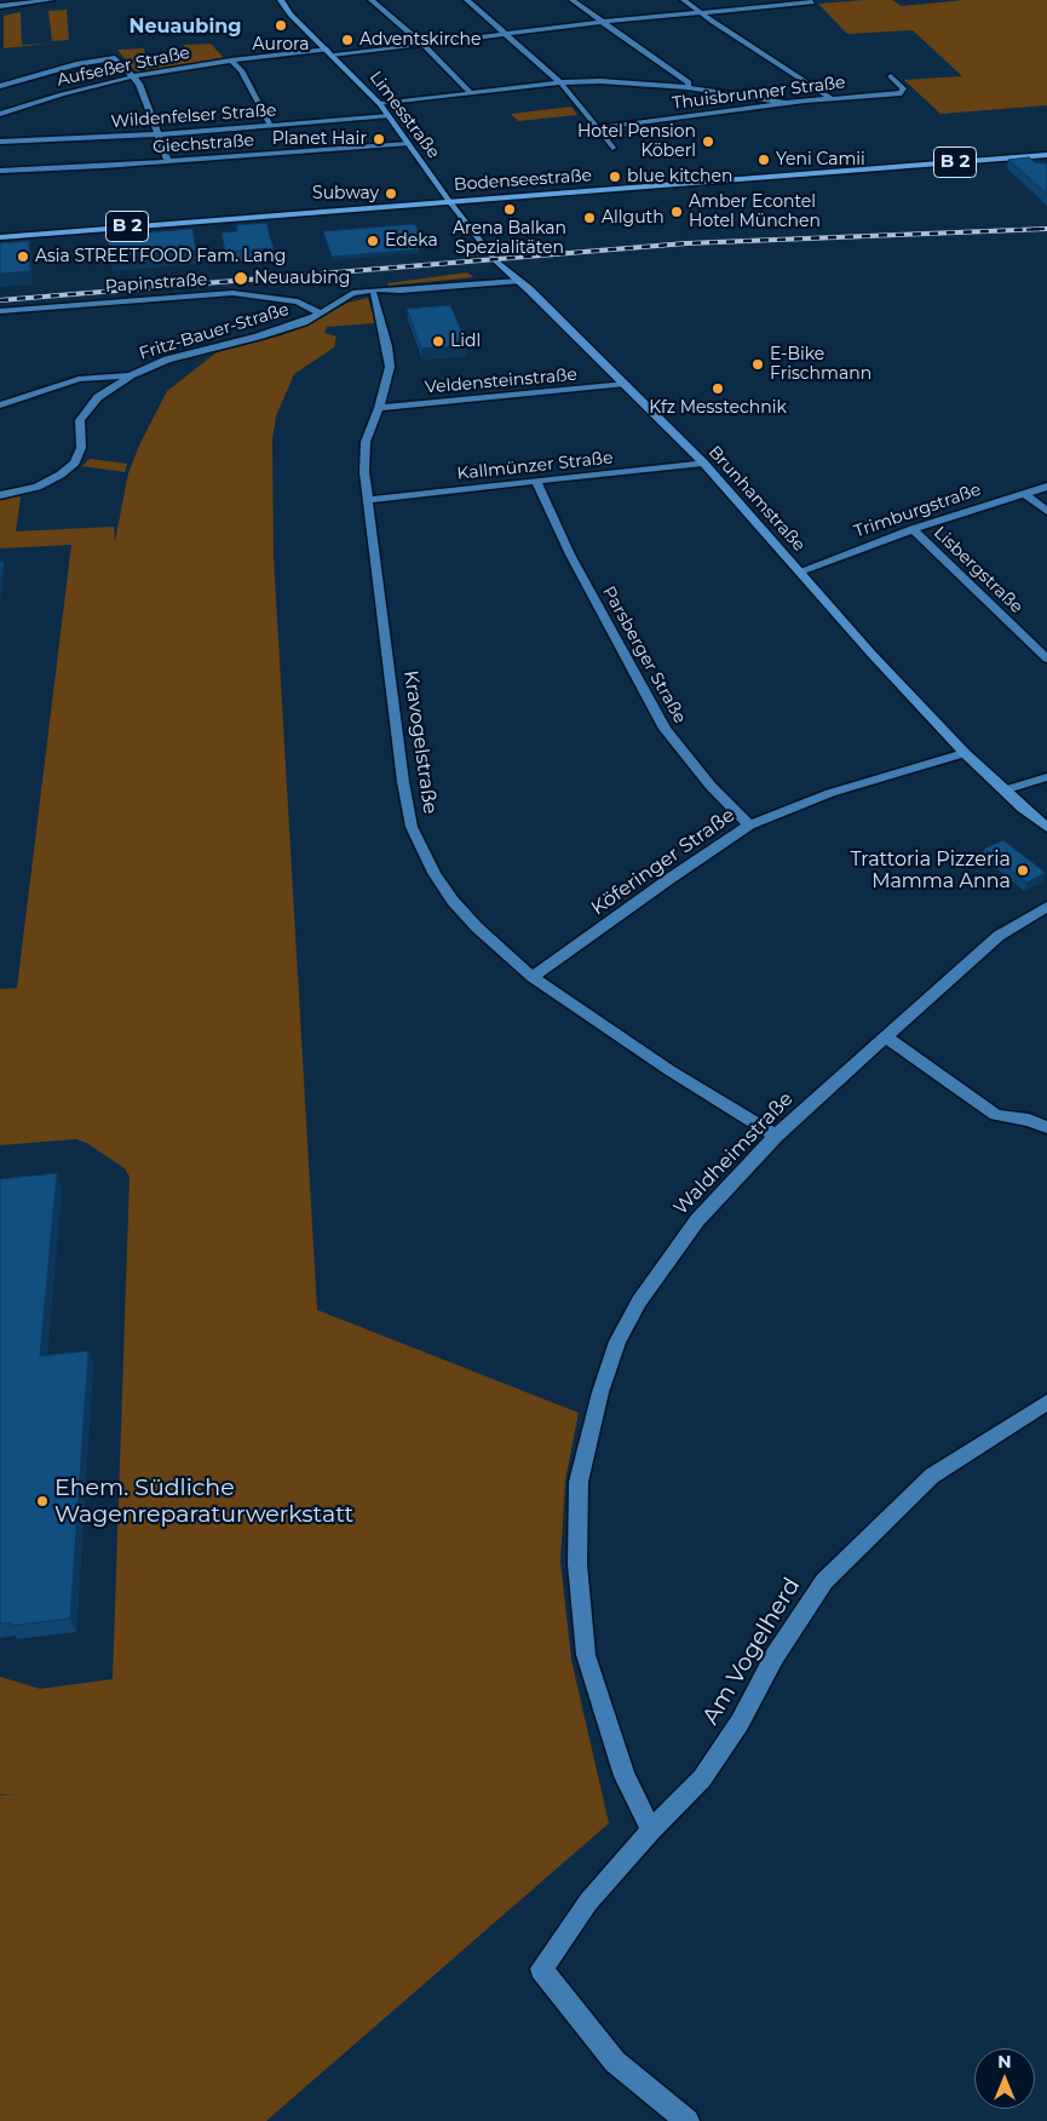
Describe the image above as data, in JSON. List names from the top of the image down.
{
  "streets": {
    "main road": ["B 2", "Bodenseestraße"],
    "street": [
      "Aufseßer Straße",
      "Thuisbrunner Straße",
      "Limesstraße",
      "Wildenfelser Straße",
      "Giechstraße",
      "Papinstraße",
      "Fritz-Bauer-Straße",
      "Veldensteinstraße",
      "Kallmünzer Straße",
      "Brunhamstraße",
      "Trimburgstraße",
      "Lisbergstraße",
      "Parsberger Straße",
      "Kravogelstraße",
      "Köferinger Straße",
      "Waldheimstraße",
      "Am Vogelherd"
    ]
  },
  "crossings": [
    ["Aufseßer Straße", "Limesstraße"],
    ["Limesstraße", "Wildenfelser Straße"],
    ["Limesstraße", "Giechstraße"],
    ["Limesstraße", "Bodenseestraße"],
    ["Limesstraße", "Brunhamstraße"],
    ["Bodenseestraße", "Brunhamstraße"],
    ["Papinstraße", "Fritz-Bauer-Straße"],
    ["Veldensteinstraße", "Brunhamstraße"],
    ["Veldensteinstraße", "Kravogelstraße"],
    ["Kallmünzer Straße", "Brunhamstraße"],
    ["Kallmünzer Straße", "Parsberger Straße"],
    ["Kallmünzer Straße", "Kravogelstraße"],
    ["Brunhamstraße", "Trimburgstraße"],
    ["Brunhamstraße", "Köferinger Straße"],
    ["Trimburgstraße", "Lisbergstraße"],
    ["Parsberger Straße", "Köferinger Straße"],
    ["Kravogelstraße", "Köferinger Straße"],
    ["Kravogelstraße", "Waldheimstraße"],
    ["Waldheimstraße", "Am Vogelherd"]
  ],
  "districts": ["Neuaubing"],
  "places": [
    "Aurora",
    "Adventskirche",
    "Planet Hair",
    "Hotel Pension Köberl",
    "Yeni Camii",
    "blue kitchen",
    "Subway",
    "Arena Balkan Spezialitäten",
    "Amber Econtel Hotel München",
    "Allguth",
    "Edeka",
    "Asia STREETFOOD Fam. Lang",
    "Neuaubing",
    "Lidl",
    "E-Bike Frischmann",
    "Kfz Messtechnik",
    "Trattoria Pizzeria Mamma Anna",
    "Ehem. Südliche Wagenreparaturwerkstatt"
  ],
  "north": "top"
}
